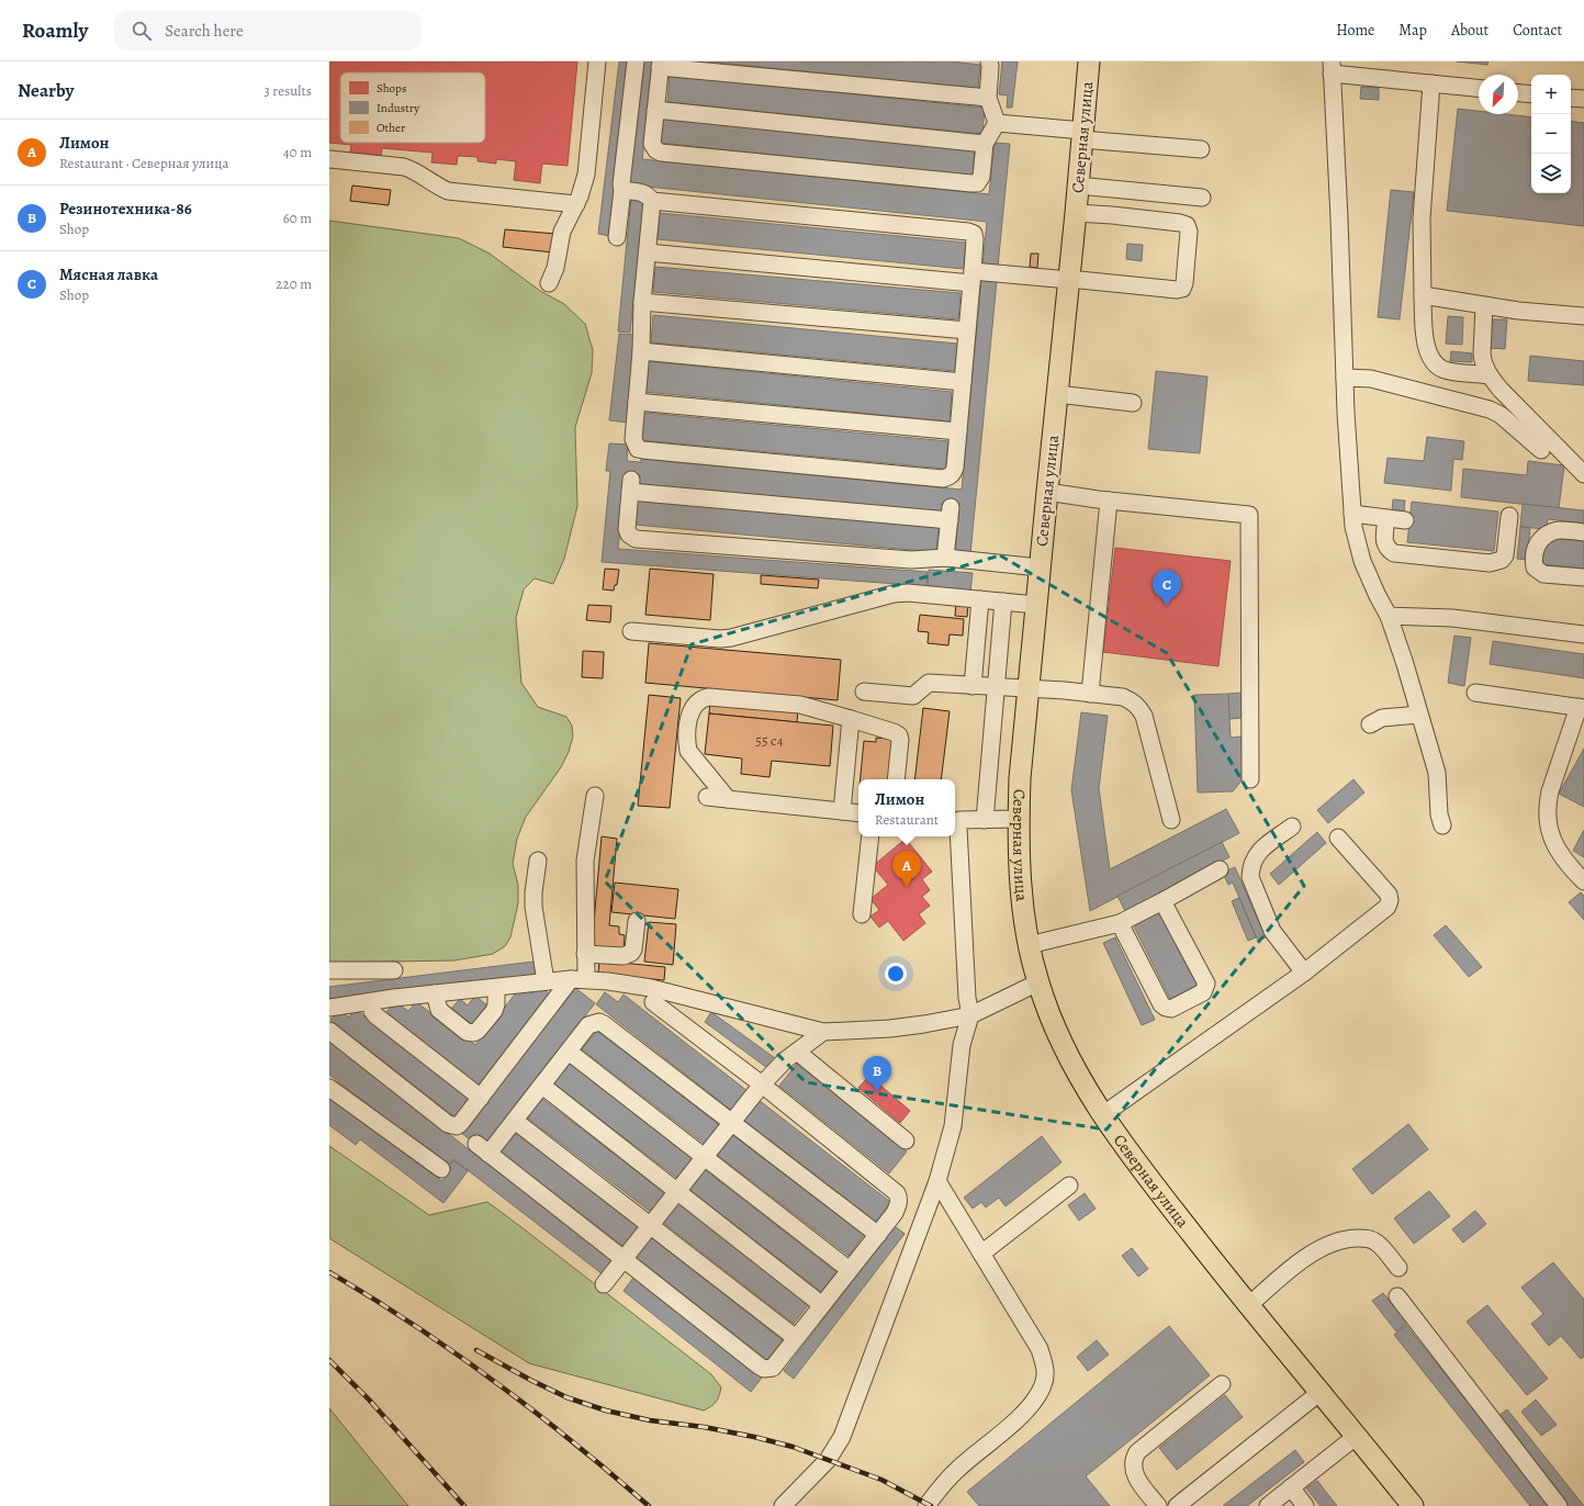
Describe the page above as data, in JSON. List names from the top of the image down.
{
  "streets": {
    "main road": ["Северная улица"]
  },
  "house_numbers": ["55 с4"],
  "legend": ["Shops", "Industry", "Other"],
  "north": "bottom left",
  "page": {
    "header": "Roamly",
    "search": "Search here",
    "nav": [
      "Home",
      "Map",
      "About",
      "Contact"
    ],
    "heading": ["Nearby", "3 results"],
    "map_buttons": ["+", "−"],
    "list": [
      {
        "mark": "A",
        "name": "Лимон",
        "note": "Restaurant · Северная улица",
        "value": "40 m"
      },
      {
        "mark": "B",
        "name": "Резинотехника-86",
        "note": "Shop",
        "value": "60 m"
      },
      {
        "mark": "C",
        "name": "Мясная лавка",
        "note": "Shop",
        "value": "220 m"
      }
    ],
    "pins": ["C", "A", "B"],
    "popup": ["Лимон", "Restaurant"]
  }
}
